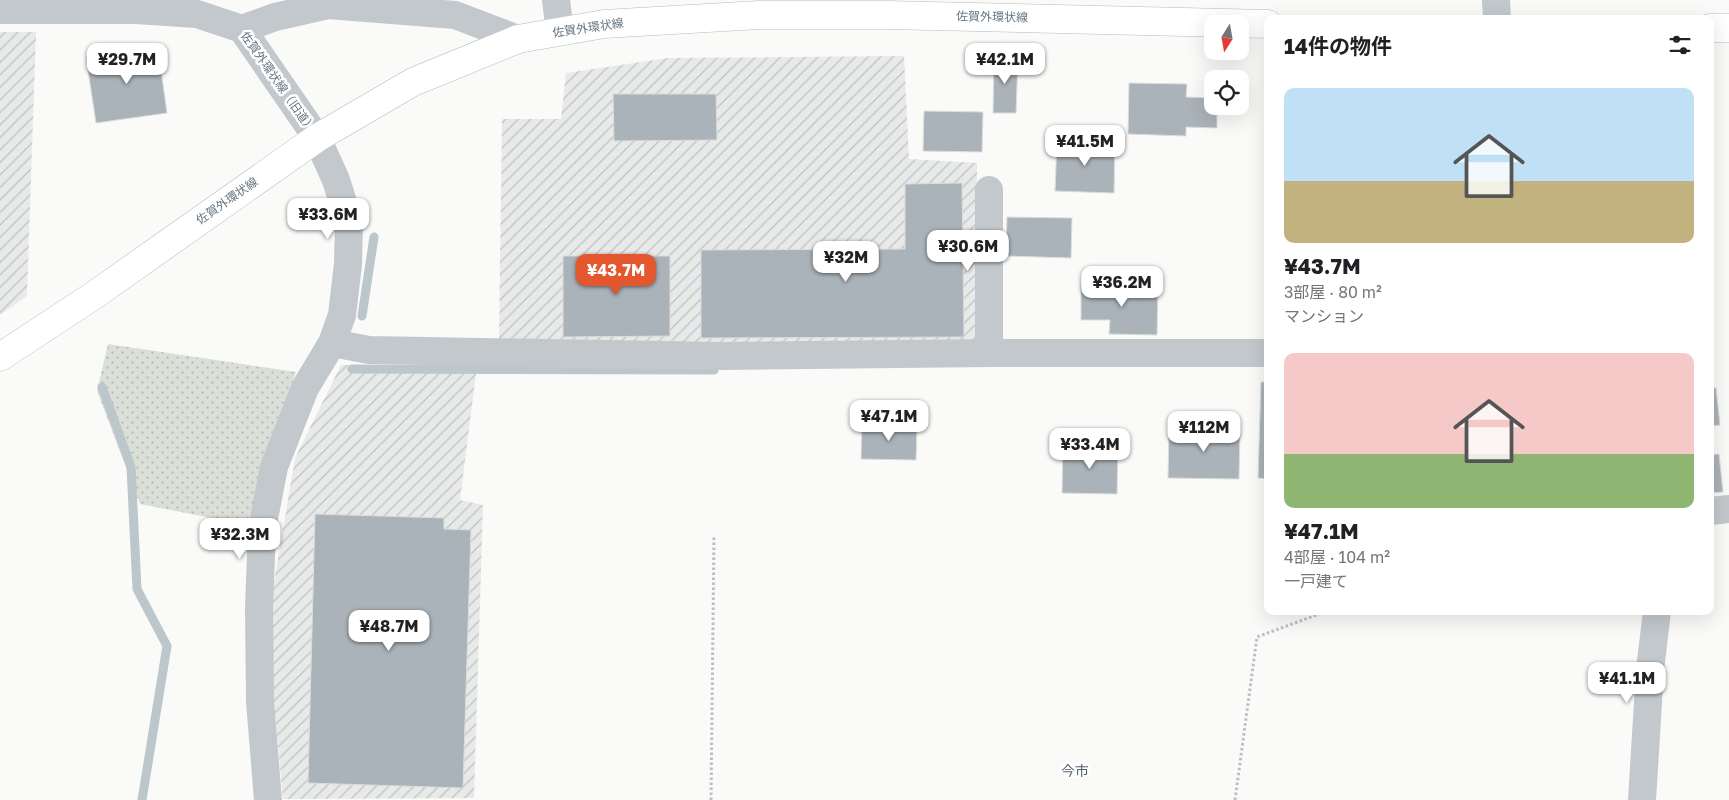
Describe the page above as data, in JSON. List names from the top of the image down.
{
  "streets": {
    "main road": ["佐賀外環状線"],
    "street": ["佐賀外環状線（旧道）"]
  },
  "crossings": [
    ["佐賀外環状線", "佐賀外環状線（旧道）"]
  ],
  "districts": ["今市"],
  "north": "bottom",
  "page": {
    "heading": "14件の物件",
    "price": [
      "¥29.7M",
      "¥42.1M",
      "¥41.5M",
      "¥33.6M",
      "¥30.6M",
      "¥32M",
      "¥43.7M",
      "¥36.2M",
      "¥47.1M",
      "¥112M",
      "¥33.4M",
      "¥32.3M",
      "¥48.7M",
      "¥41.1M"
    ],
    "list": [
      {
        "name": "¥43.7M",
        "note": "3部屋 · 80 m² · マンション"
      },
      {
        "name": "¥47.1M",
        "note": "4部屋 · 104 m² · 一戸建て"
      }
    ]
  }
}
